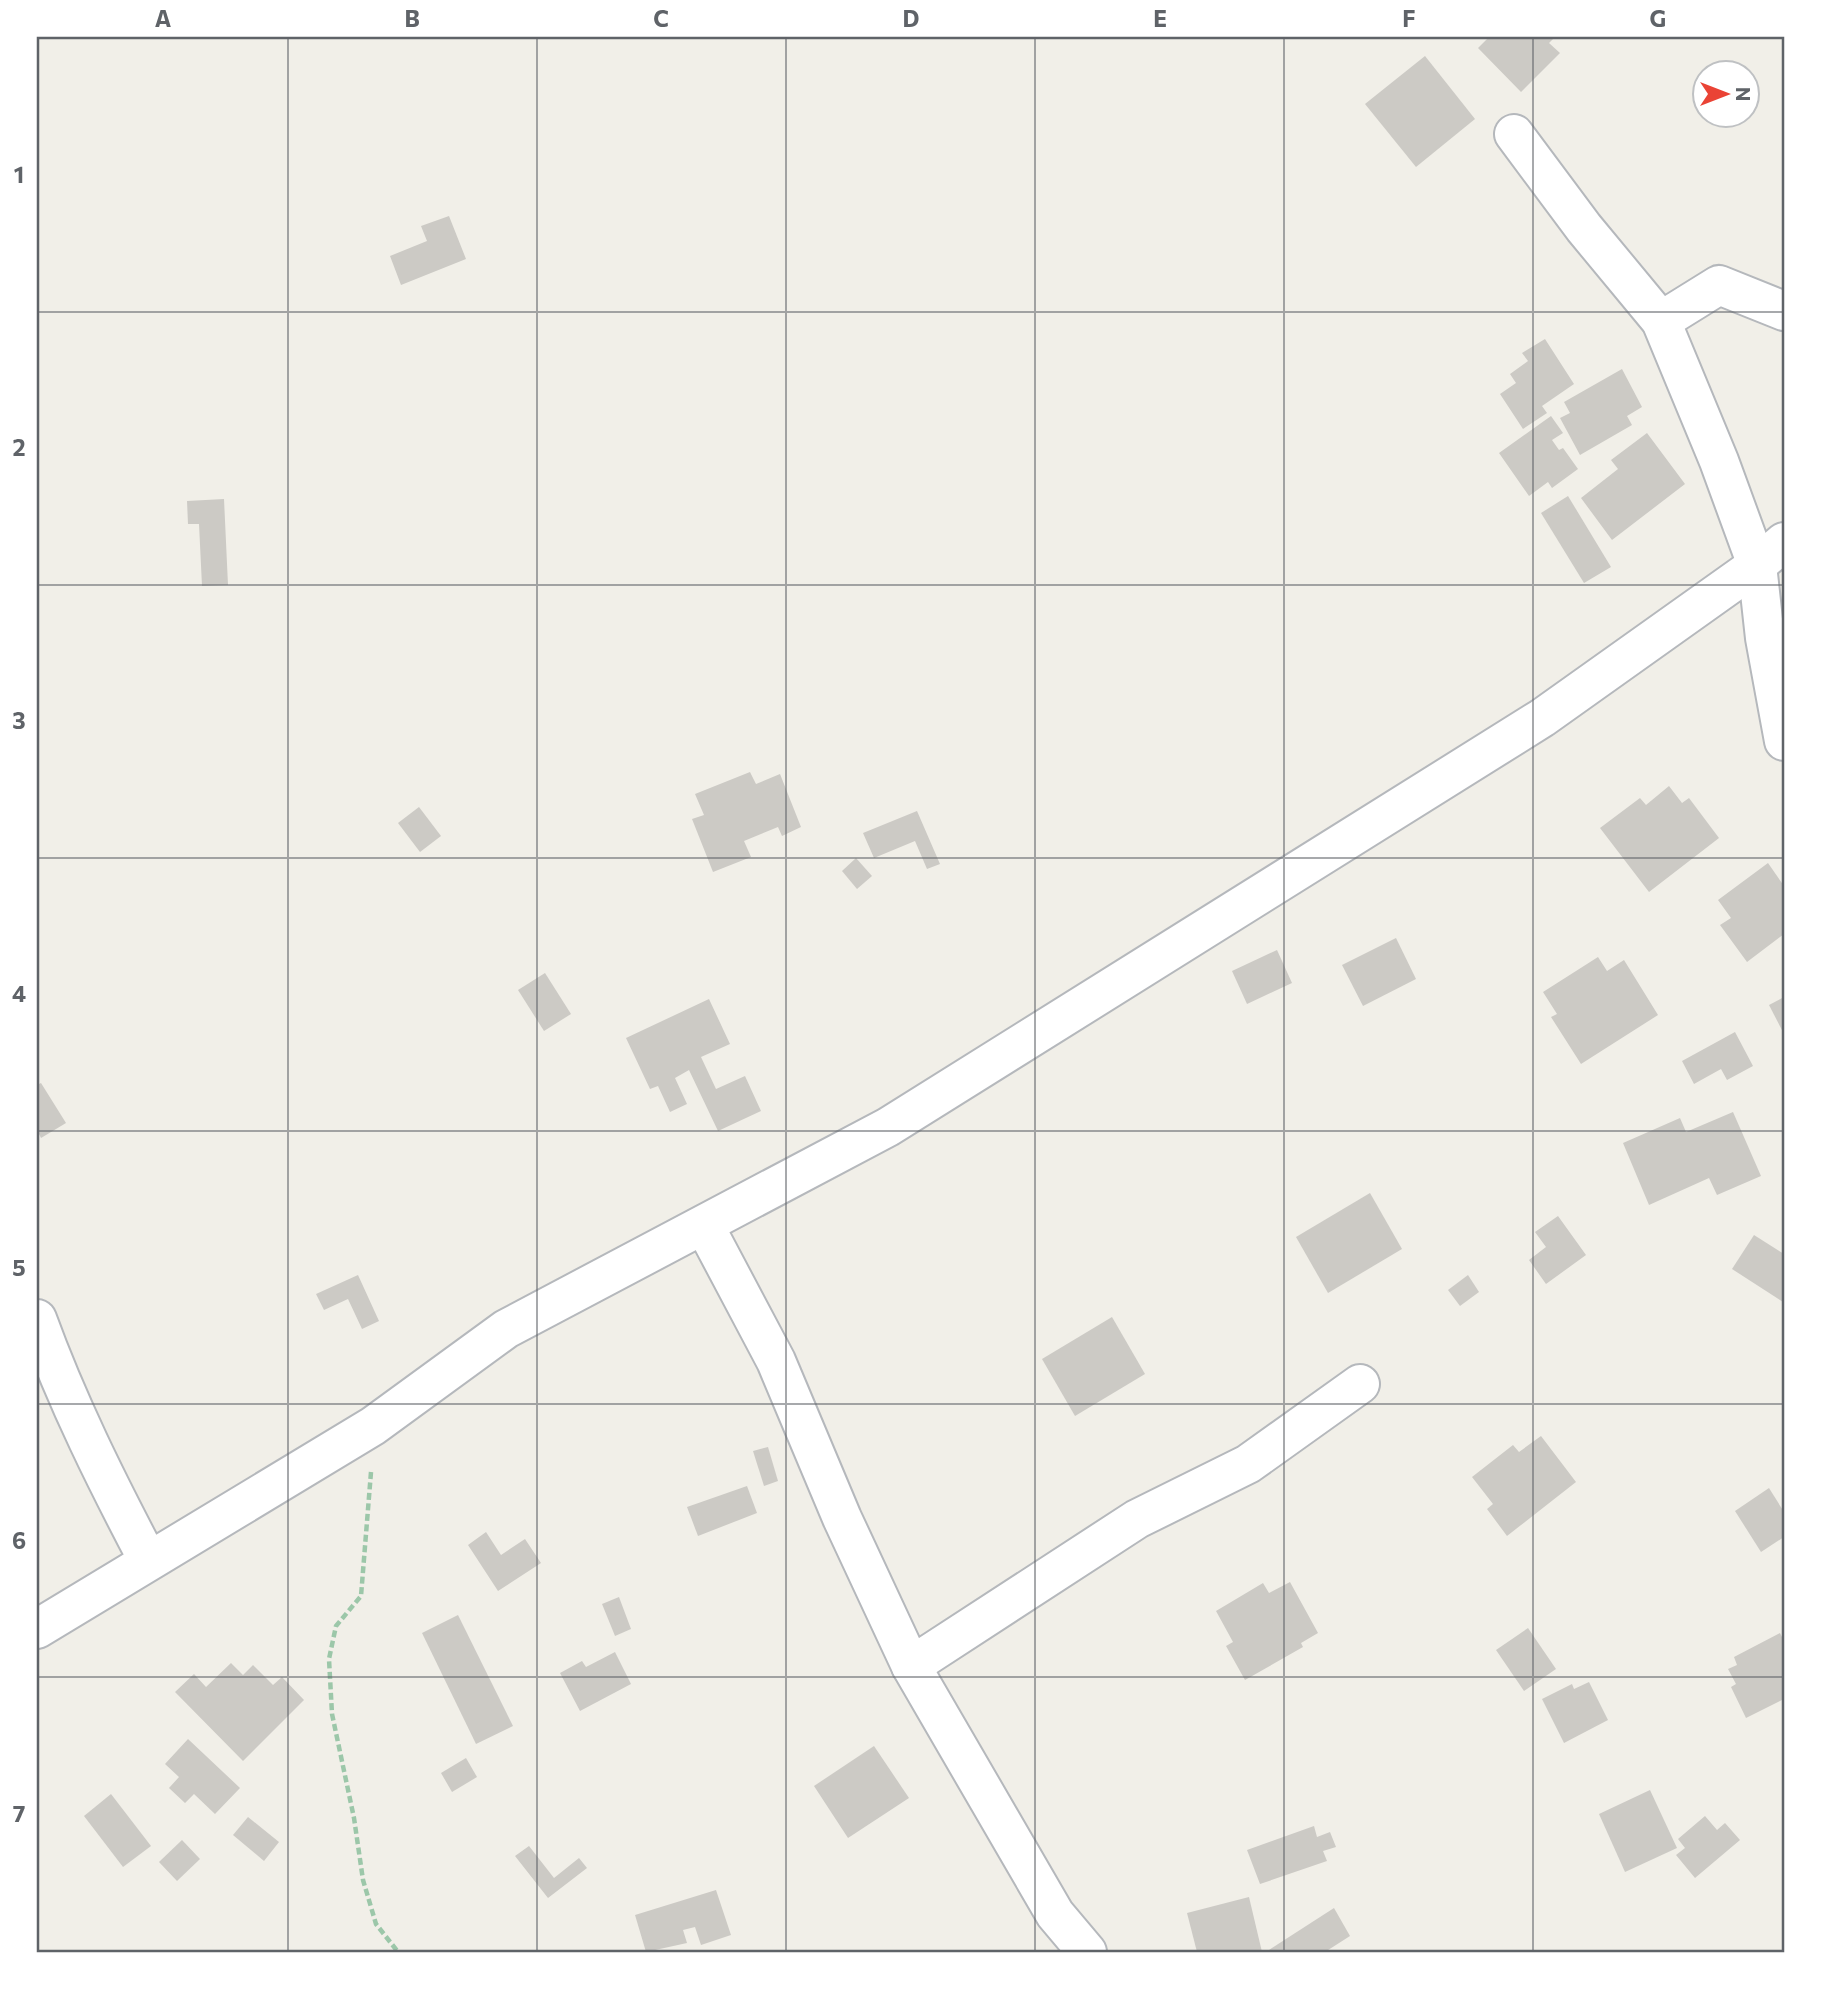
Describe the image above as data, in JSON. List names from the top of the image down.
{
  "north": "right",
  "grid": {
    "columns": [
      "A",
      "B",
      "C",
      "D",
      "E",
      "F",
      "G"
    ],
    "rows": [
      "1",
      "2",
      "3",
      "4",
      "5",
      "6",
      "7"
    ]
  }
}
